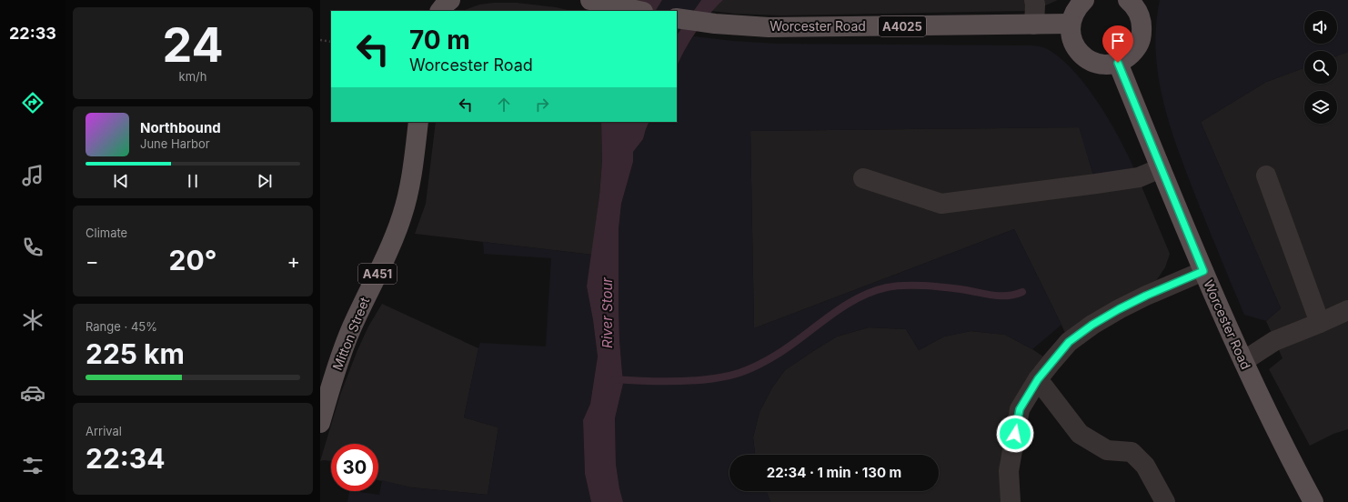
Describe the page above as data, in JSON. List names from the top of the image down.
{
  "streets": {
    "main road": [
      "Worcester Road",
      "A4025",
      "A451",
      "Mitton Street"
    ]
  },
  "water": ["River Stour"],
  "page": {
    "tabs": "22:33",
    "tile": [
      ["24", "km/h"],
      "Climate",
      ["Range · 45%", "225 km"],
      ["Arrival", "22:34"]
    ],
    "turn": ["70 m", "Worcester Road"],
    "song": ["Northbound", "June Harbor"],
    "heat": ["−", "20°", "+"],
    "limit": "30",
    "trip": "22:34 · 1 min · 130 m"
  }
}
